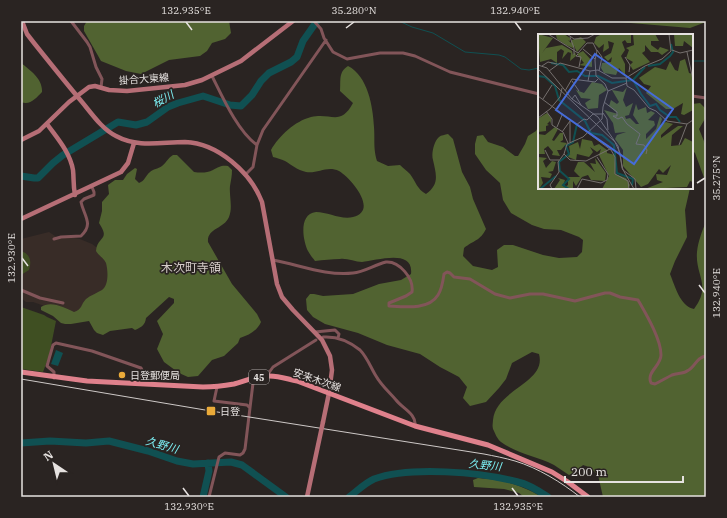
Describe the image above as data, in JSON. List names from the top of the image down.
{
  "streets": {
    "main road": ["45", "安来木次線"],
    "street": ["掛合大東線"]
  },
  "districts": ["木次町寺領"],
  "water": ["桜川", "久野川"],
  "places": {
    "other": ["日登郵便局"],
    "transit": ["日登"]
  },
  "scale_bar": "200 m",
  "north": "top left",
  "coordinates": [
    "132.935°E",
    "35.280°N",
    "132.940°E",
    "35.275°N",
    "132.930°E"
  ]
}
